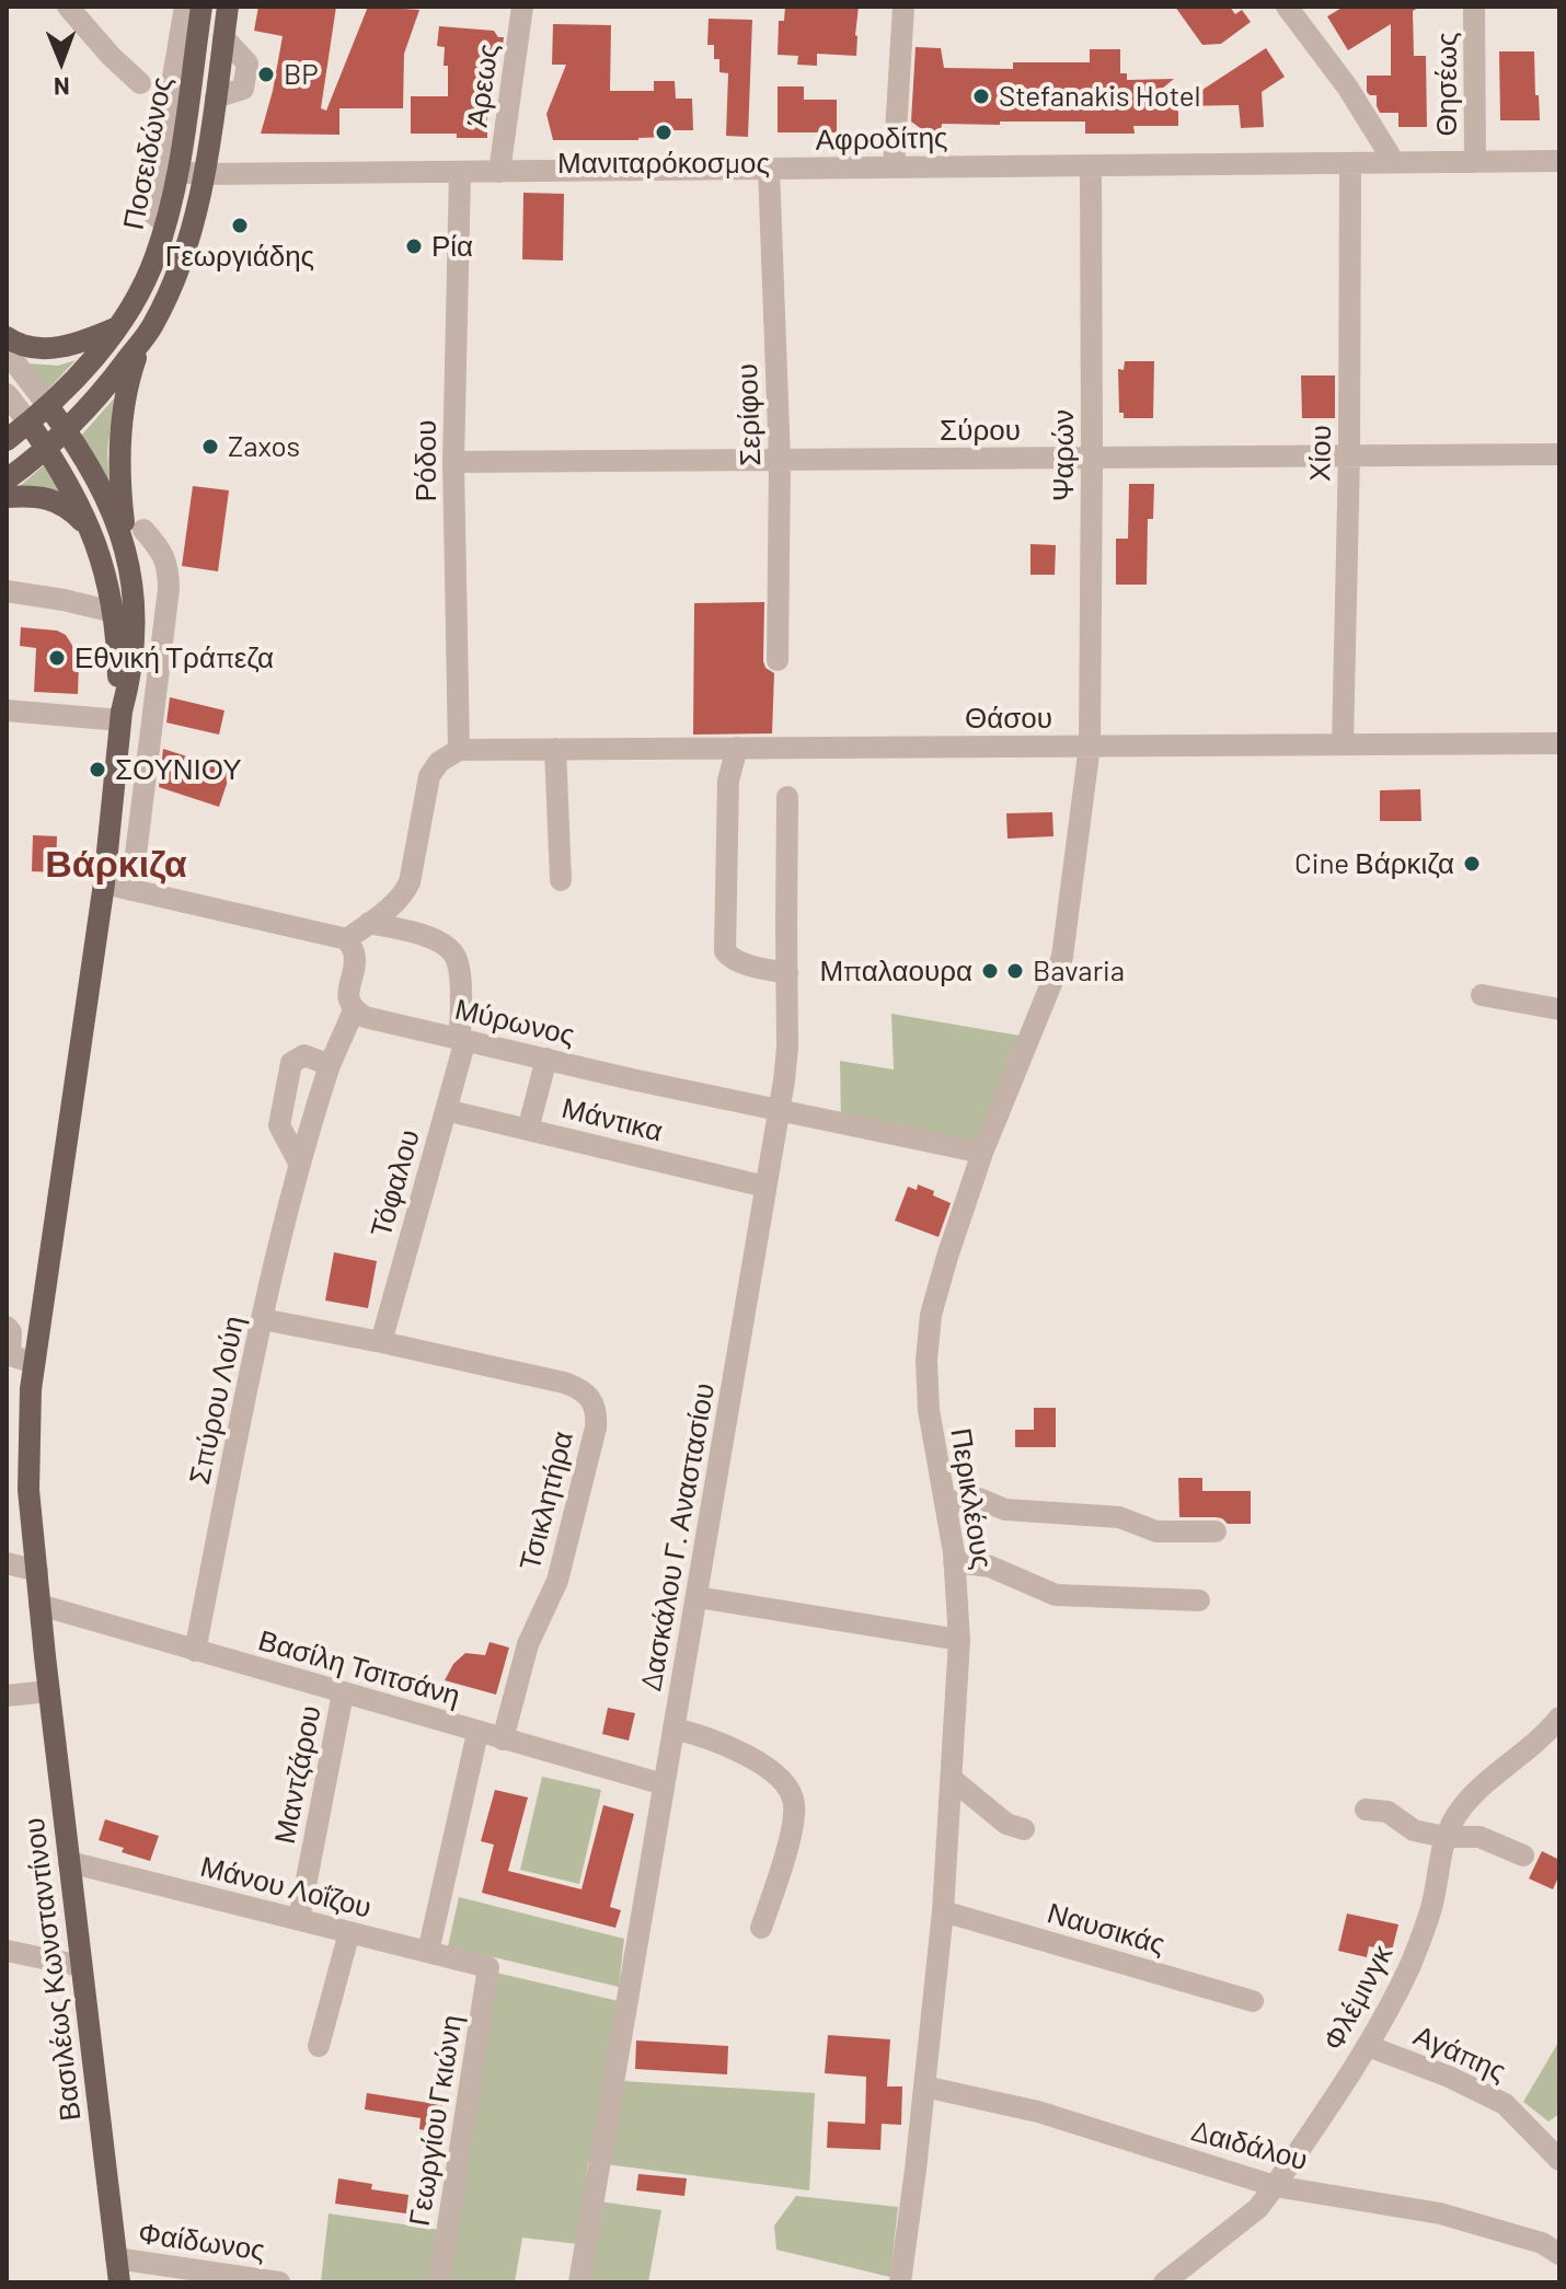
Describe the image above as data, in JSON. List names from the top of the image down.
{
  "streets": {
    "main road": ["Ποσειδώνος", "Βασιλέως Κωνσταντίνου"],
    "street": [
      "Θησέως",
      "Άρεως",
      "Αφροδίτης",
      "Σερίφου",
      "Σύρου",
      "Χίου",
      "Ψαρών",
      "Ρόδου",
      "Θάσου",
      "Μύρωνος",
      "Μάντικα",
      "Τόφαλου",
      "Σπύρου Λούη",
      "Περικλέους",
      "Τσικλητήρα",
      "Δασκάλου Γ. Αναστασίου",
      "Βασίλη Τσιτσάνη",
      "Μαντζάρου",
      "Μάνου Λοΐζου",
      "Ναυσικάς",
      "Φλέμινγκ",
      "Αγάπης",
      "Γεωργίου Γκιώνη",
      "Δαιδάλου",
      "Φαίδωνος"
    ]
  },
  "crossings": [
    ["Θησέως", "Αφροδίτης"],
    ["Άρεως", "Αφροδίτης"],
    ["Αφροδίτης", "Ποσειδώνος"],
    ["Αφροδίτης", "Σερίφου"],
    ["Αφροδίτης", "Χίου"],
    ["Αφροδίτης", "Ψαρών"],
    ["Αφροδίτης", "Ρόδου"],
    ["Ποσειδώνος", "Βασιλέως Κωνσταντίνου"],
    ["Σερίφου", "Σύρου"],
    ["Σύρου", "Χίου"],
    ["Σύρου", "Ψαρών"],
    ["Σύρου", "Ρόδου"],
    ["Χίου", "Θάσου"],
    ["Ψαρών", "Θάσου"],
    ["Ψαρών", "Περικλέους"],
    ["Ρόδου", "Θάσου"],
    ["Θάσου", "Περικλέους"],
    ["Μύρωνος", "Τόφαλου"],
    ["Μύρωνος", "Σπύρου Λούη"],
    ["Μύρωνος", "Περικλέους"],
    ["Μύρωνος", "Δασκάλου Γ. Αναστασίου"],
    ["Μάντικα", "Τόφαλου"],
    ["Μάντικα", "Δασκάλου Γ. Αναστασίου"],
    ["Τόφαλου", "Τσικλητήρα"],
    ["Σπύρου Λούη", "Τσικλητήρα"],
    ["Σπύρου Λούη", "Βασίλη Τσιτσάνη"],
    ["Περικλέους", "Ναυσικάς"],
    ["Περικλέους", "Δαιδάλου"],
    ["Τσικλητήρα", "Βασίλη Τσιτσάνη"],
    ["Δασκάλου Γ. Αναστασίου", "Βασίλη Τσιτσάνη"],
    ["Βασίλη Τσιτσάνη", "Μαντζάρου"],
    ["Βασίλη Τσιτσάνη", "Βασιλέως Κωνσταντίνου"],
    ["Μαντζάρου", "Μάνου Λοΐζου"],
    ["Μάνου Λοΐζου", "Βασιλέως Κωνσταντίνου"],
    ["Μάνου Λοΐζου", "Γεωργίου Γκιώνη"],
    ["Βασιλέως Κωνσταντίνου", "Φαίδωνος"],
    ["Φλέμινγκ", "Αγάπης"],
    ["Φλέμινγκ", "Δαιδάλου"]
  ],
  "districts": ["Βάρκιζα"],
  "places": [
    "BP",
    "Stefanakis Hotel",
    "Μανιταρόκοσμος",
    "Γεωργιάδης",
    "Ρία",
    "Zaxos",
    "Εθνική Τράπεζα",
    "ΣΟΥΝΙΟΥ",
    "Cine Βάρκιζα",
    "Μπαλαουρα",
    "Bavaria"
  ],
  "north": "bottom"
}
